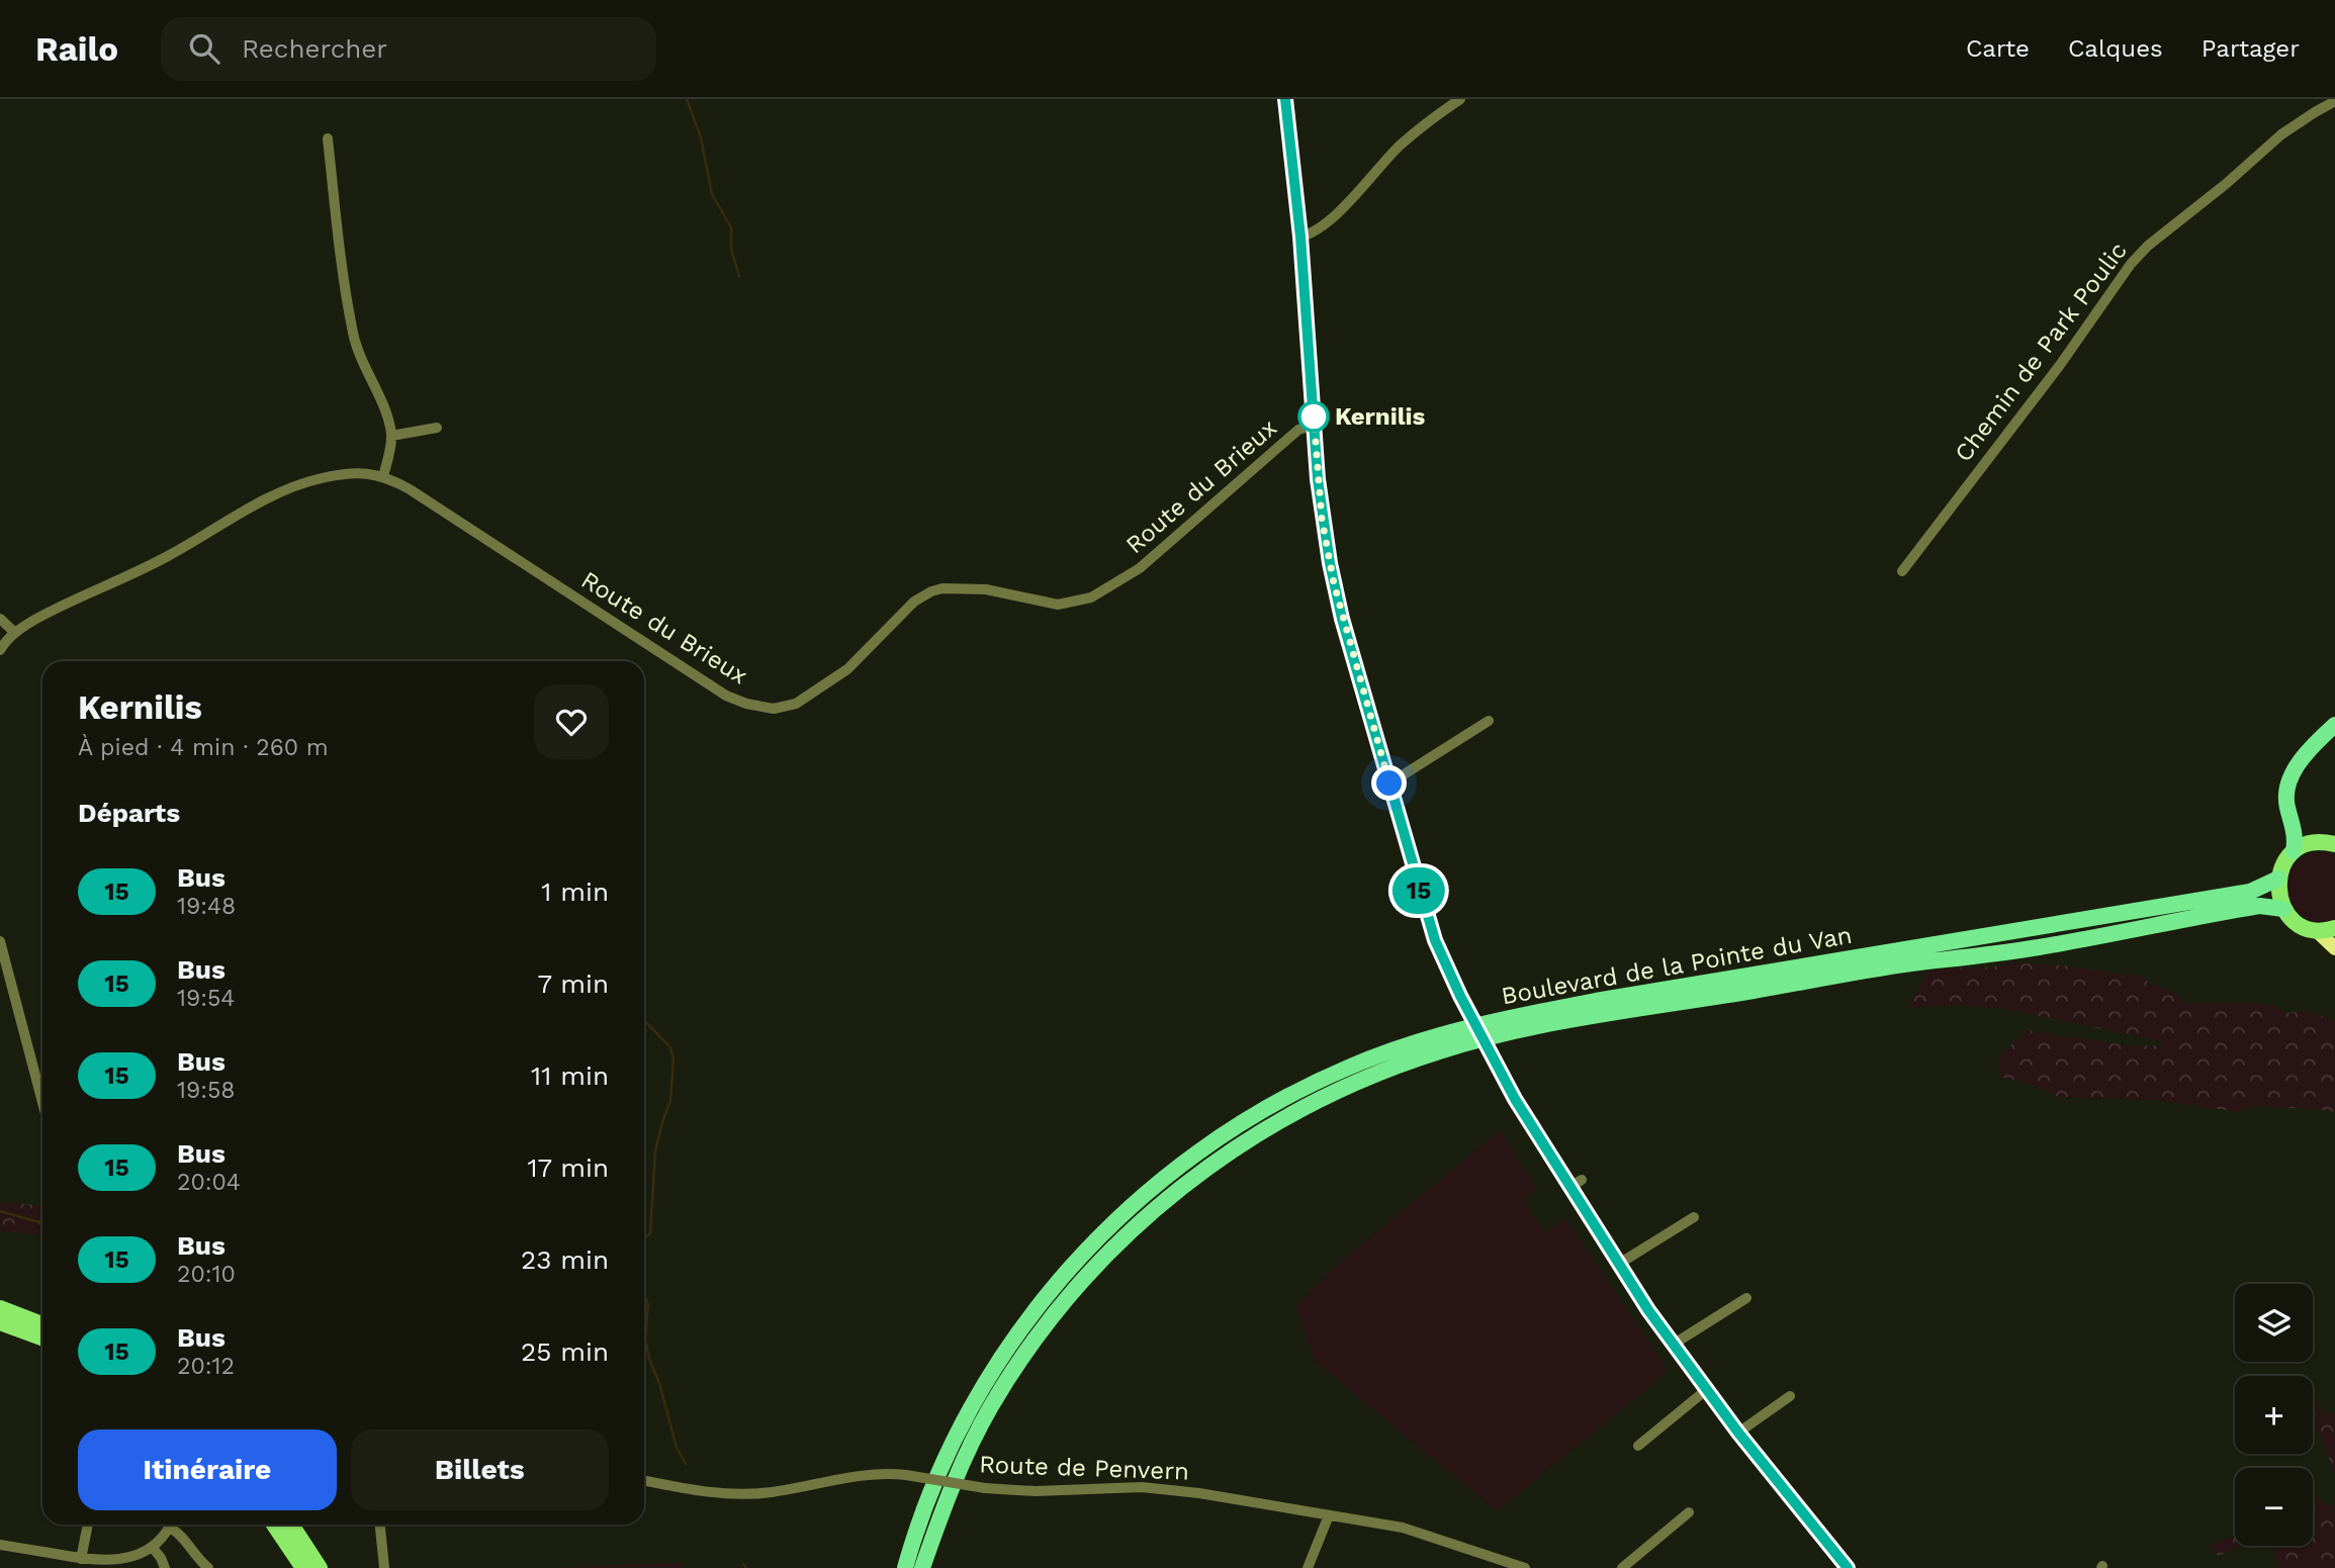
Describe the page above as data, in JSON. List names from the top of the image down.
{
  "streets": {
    "highway": ["Boulevard de la Pointe du Van"],
    "street": ["Chemin de Park Poulic", "Route du Brieux", "Route de Penvern"]
  },
  "places": ["Kernilis"],
  "lines": ["bus line 15"],
  "page": {
    "header": "Railo",
    "search": "Rechercher",
    "nav": ["Carte", "Calques", "Partager"],
    "on_map": "15",
    "heading": [
      ["Kernilis", "À pied · 4 min · 260 m"],
      "Départs"
    ],
    "list": [
      {
        "mark": "15",
        "name": "Bus",
        "note": "19:48",
        "value": "1 min"
      },
      {
        "mark": "15",
        "name": "Bus",
        "note": "19:54",
        "value": "7 min"
      },
      {
        "mark": "15",
        "name": "Bus",
        "note": "19:58",
        "value": "11 min"
      },
      {
        "mark": "15",
        "name": "Bus",
        "note": "20:04",
        "value": "17 min"
      },
      {
        "mark": "15",
        "name": "Bus",
        "note": "20:10",
        "value": "23 min"
      },
      {
        "mark": "15",
        "name": "Bus",
        "note": "20:12",
        "value": "25 min"
      }
    ],
    "map_buttons": ["+", "−"],
    "buttons": ["Itinéraire", "Billets"]
  }
}
